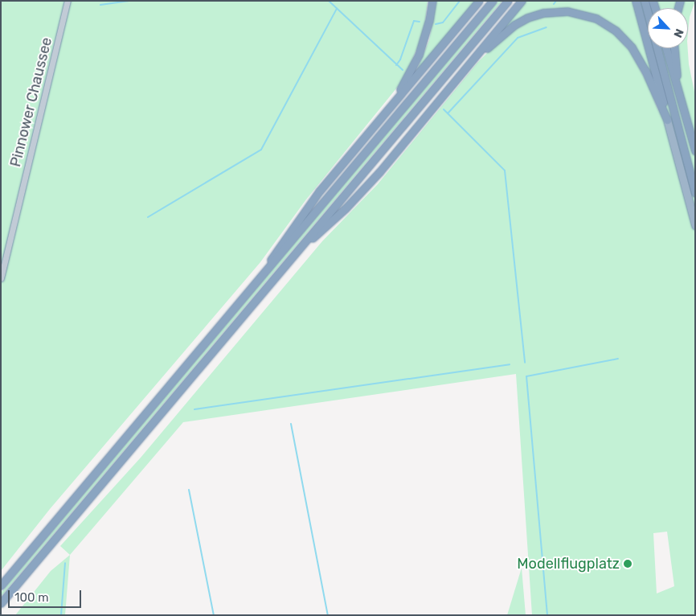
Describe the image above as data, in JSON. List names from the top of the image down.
{
  "streets": {
    "main road": ["Pinnower Chaussee"]
  },
  "places": ["Modellflugplatz"],
  "scale_bar": "100 m",
  "north": "bottom right"
}
